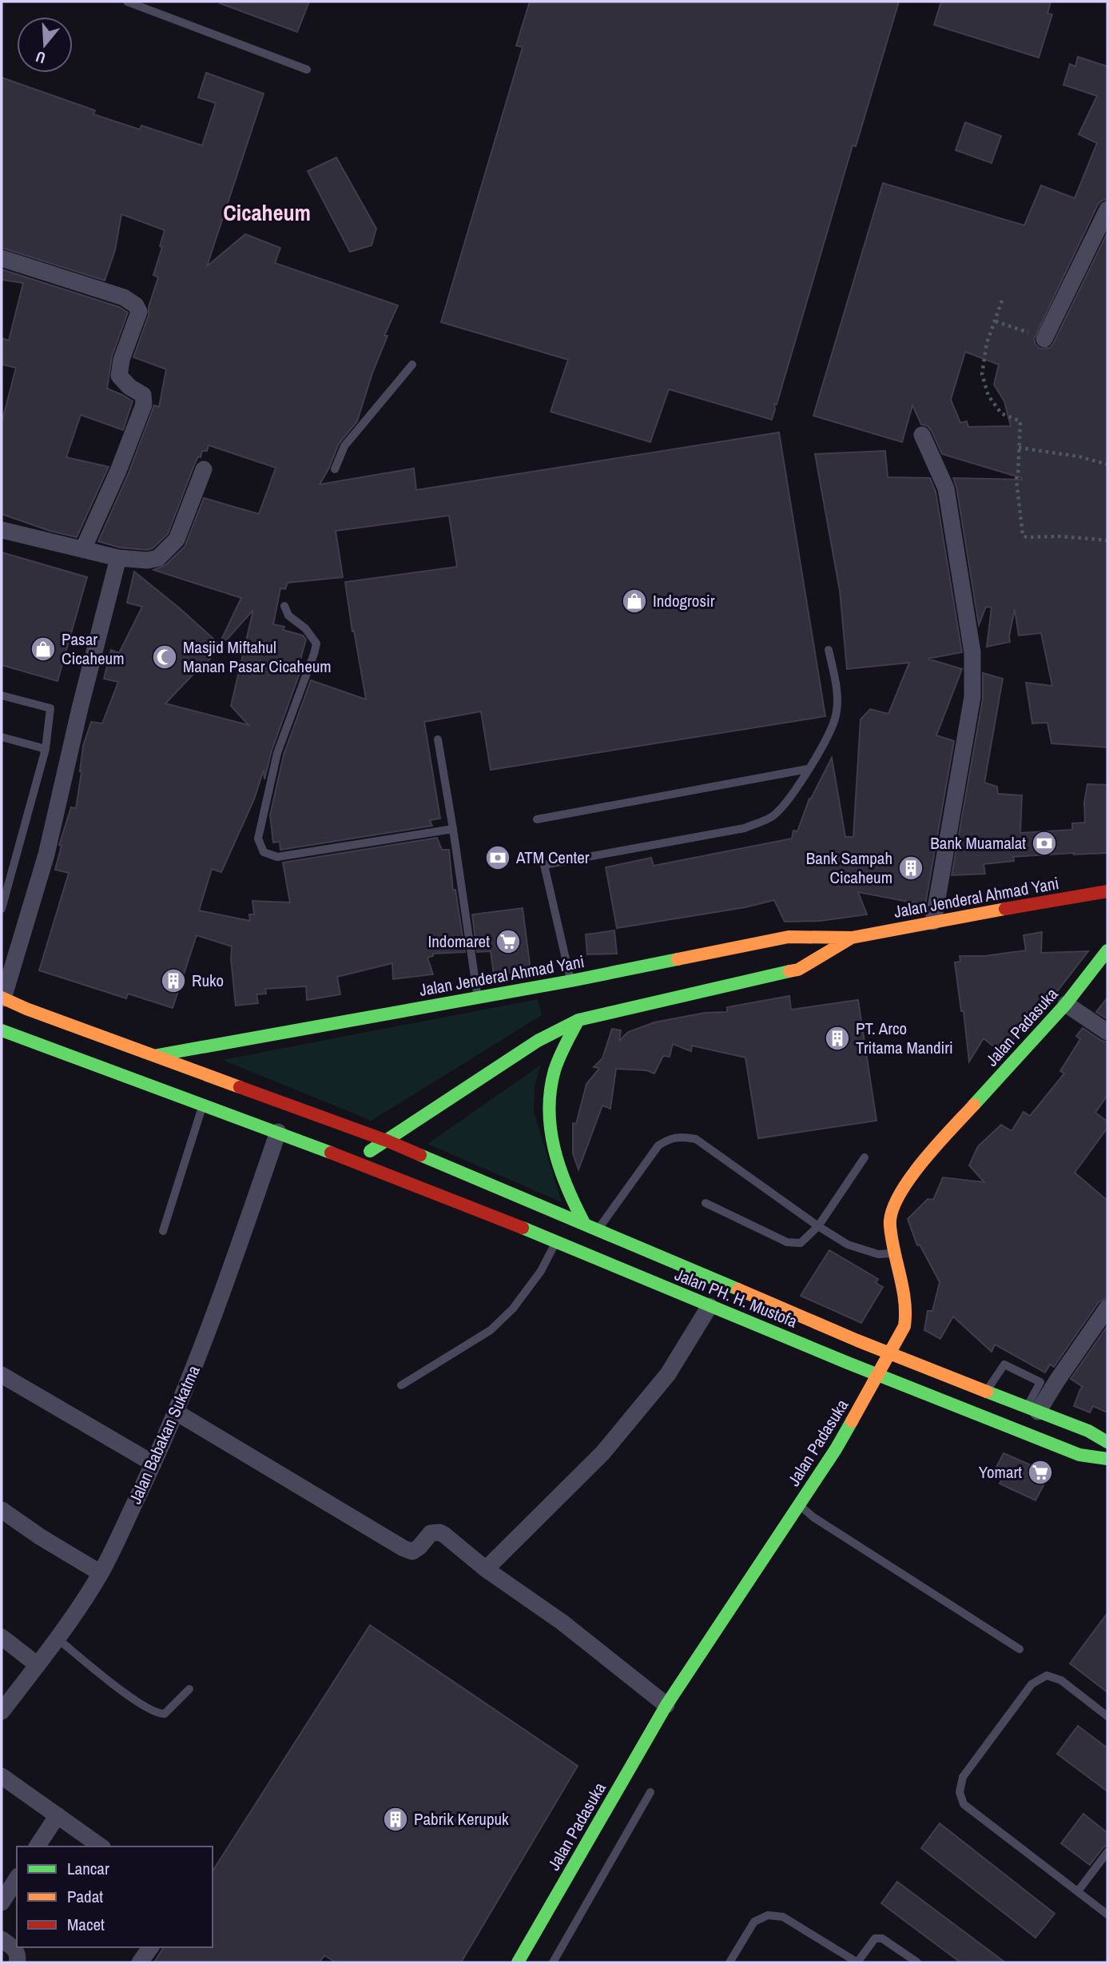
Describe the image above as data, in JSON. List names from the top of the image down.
{
  "streets": {
    "main road": ["Jalan Jenderal Ahmad Yani", "Jalan Padasuka", "Jalan PH. H. Mustofa"],
    "street": ["Jalan Babakan Sukatma"]
  },
  "crossings": [
    ["Jalan Jenderal Ahmad Yani", "Jalan PH. H. Mustofa"],
    ["Jalan Padasuka", "Jalan PH. H. Mustofa"]
  ],
  "districts": ["Cicaheum"],
  "places": {
    "shop": ["Indogrosir", "Pasar Cicaheum"],
    "mosque": ["Masjid Miftahul Manan Pasar Cicaheum"],
    "bank": ["Bank Muamalat", "ATM Center"],
    "building": [
      "Bank Sampah Cicaheum",
      "Ruko",
      "PT. Arco Tritama Mandiri",
      "Pabrik Kerupuk"
    ],
    "supermarket": ["Indomaret", "Yomart"]
  },
  "legend": ["Lancar", "Padat", "Macet"],
  "north": "bottom"
}
